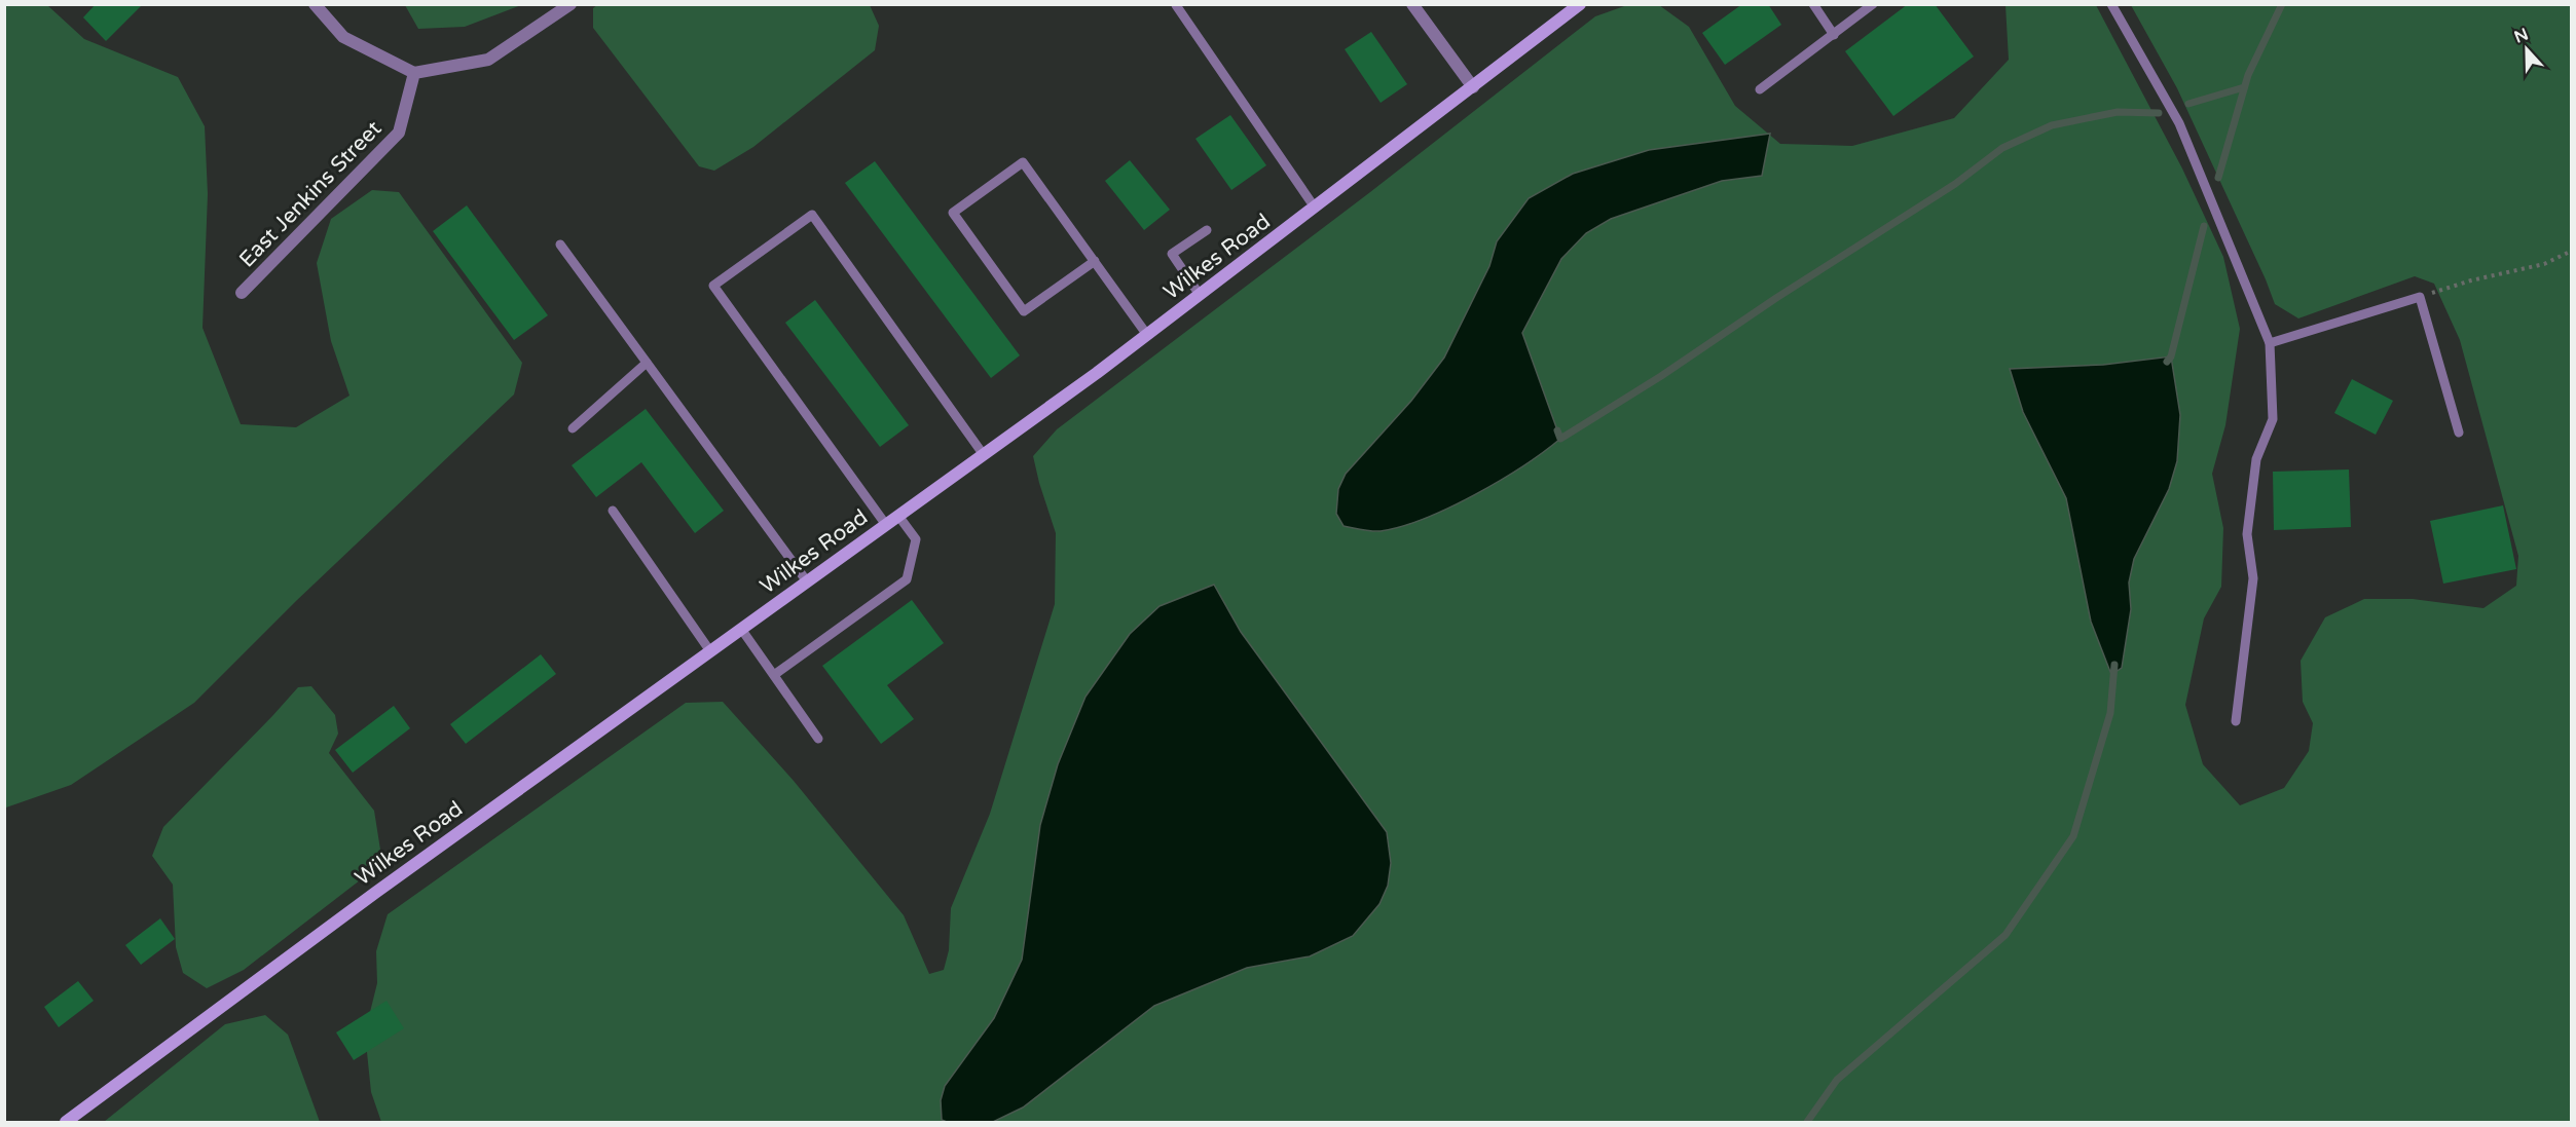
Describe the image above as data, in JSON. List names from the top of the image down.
{
  "streets": {
    "street": ["East Jenkins Street", "Wilkes Road"]
  },
  "north": "top"
}
